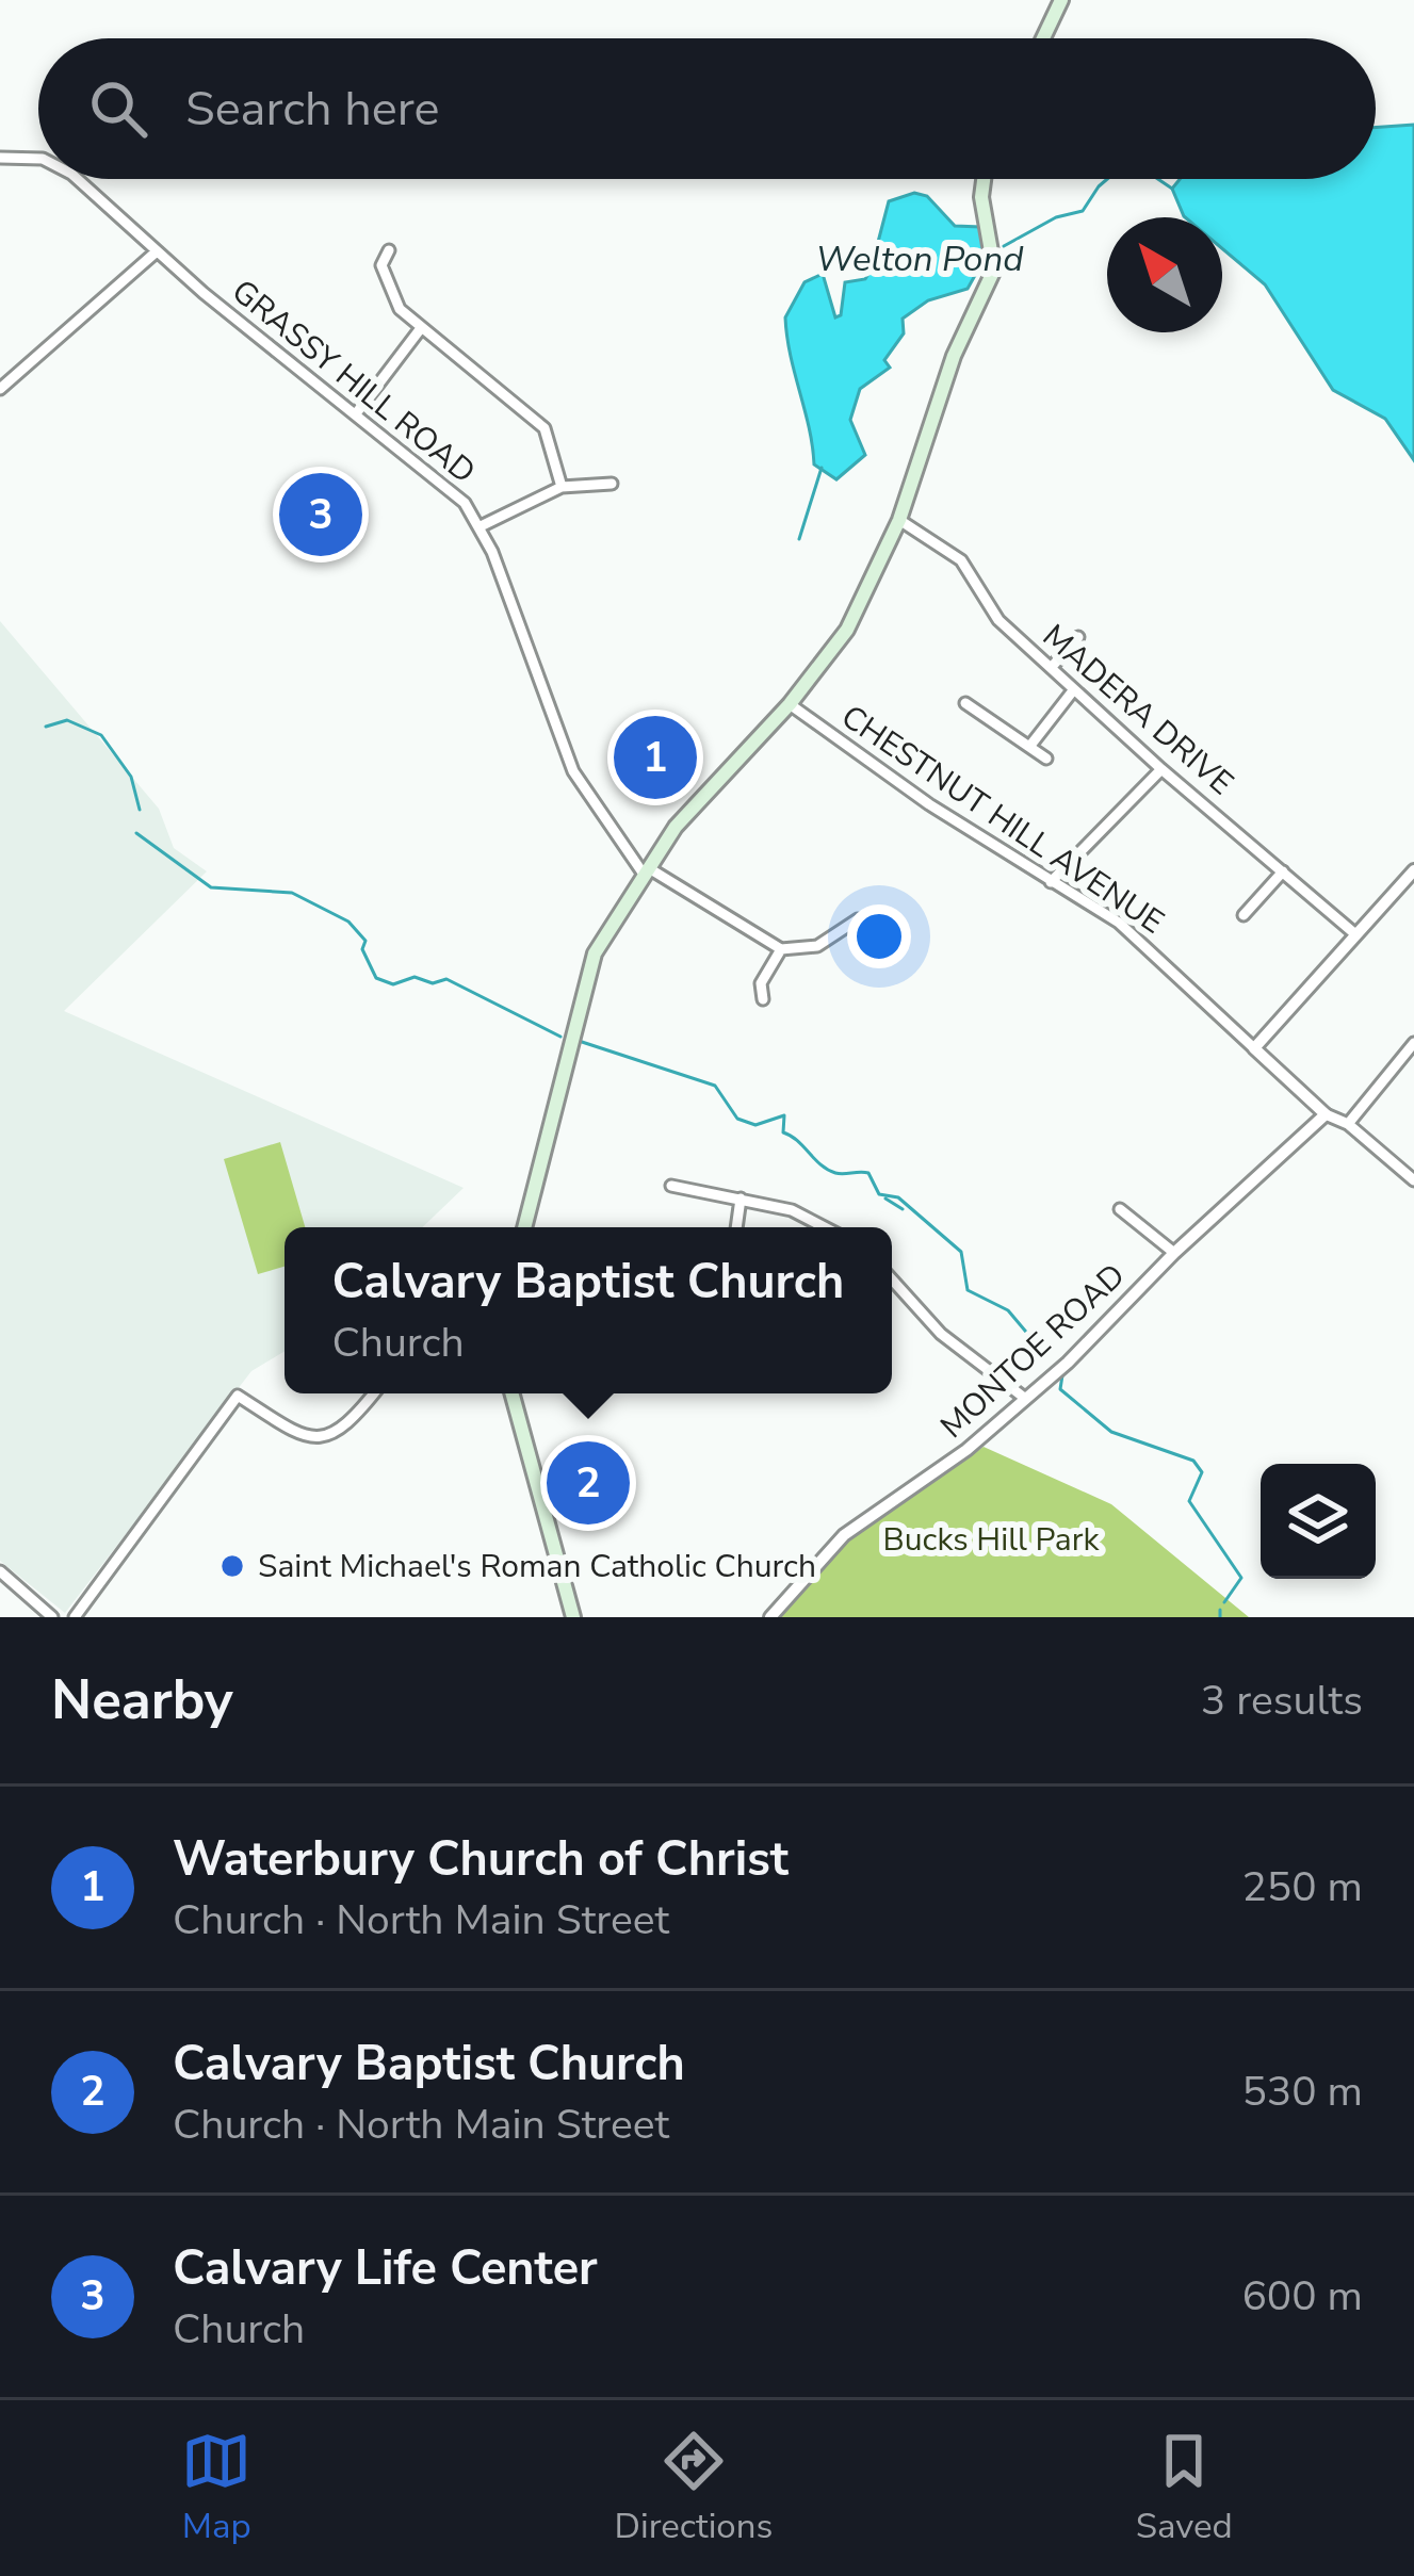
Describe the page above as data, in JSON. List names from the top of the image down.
{
  "streets": {
    "street": [
      "GRASSY HILL ROAD",
      "MADERA DRIVE",
      "CHESTNUT HILL AVENUE",
      "MONTOE ROAD"
    ]
  },
  "crossings": [
    ["CHESTNUT HILL AVENUE", "MONTOE ROAD"]
  ],
  "water": ["Welton Pond"],
  "parks": ["Bucks Hill Park"],
  "places": ["Saint Michael's Roman Catholic Church"],
  "north": "top left",
  "page": {
    "search": "Search here",
    "pins": ["3", "1", "2"],
    "popup": ["Calvary Baptist Church", "Church"],
    "heading": ["Nearby", "3 results"],
    "list": [
      {
        "mark": "1",
        "name": "Waterbury Church of Christ",
        "note": "Church · North Main Street",
        "value": "250 m"
      },
      {
        "mark": "2",
        "name": "Calvary Baptist Church",
        "note": "Church · North Main Street",
        "value": "530 m"
      },
      {
        "mark": "3",
        "name": "Calvary Life Center",
        "note": "Church",
        "value": "600 m"
      }
    ],
    "nav": ["Map", "Directions", "Saved"]
  }
}
